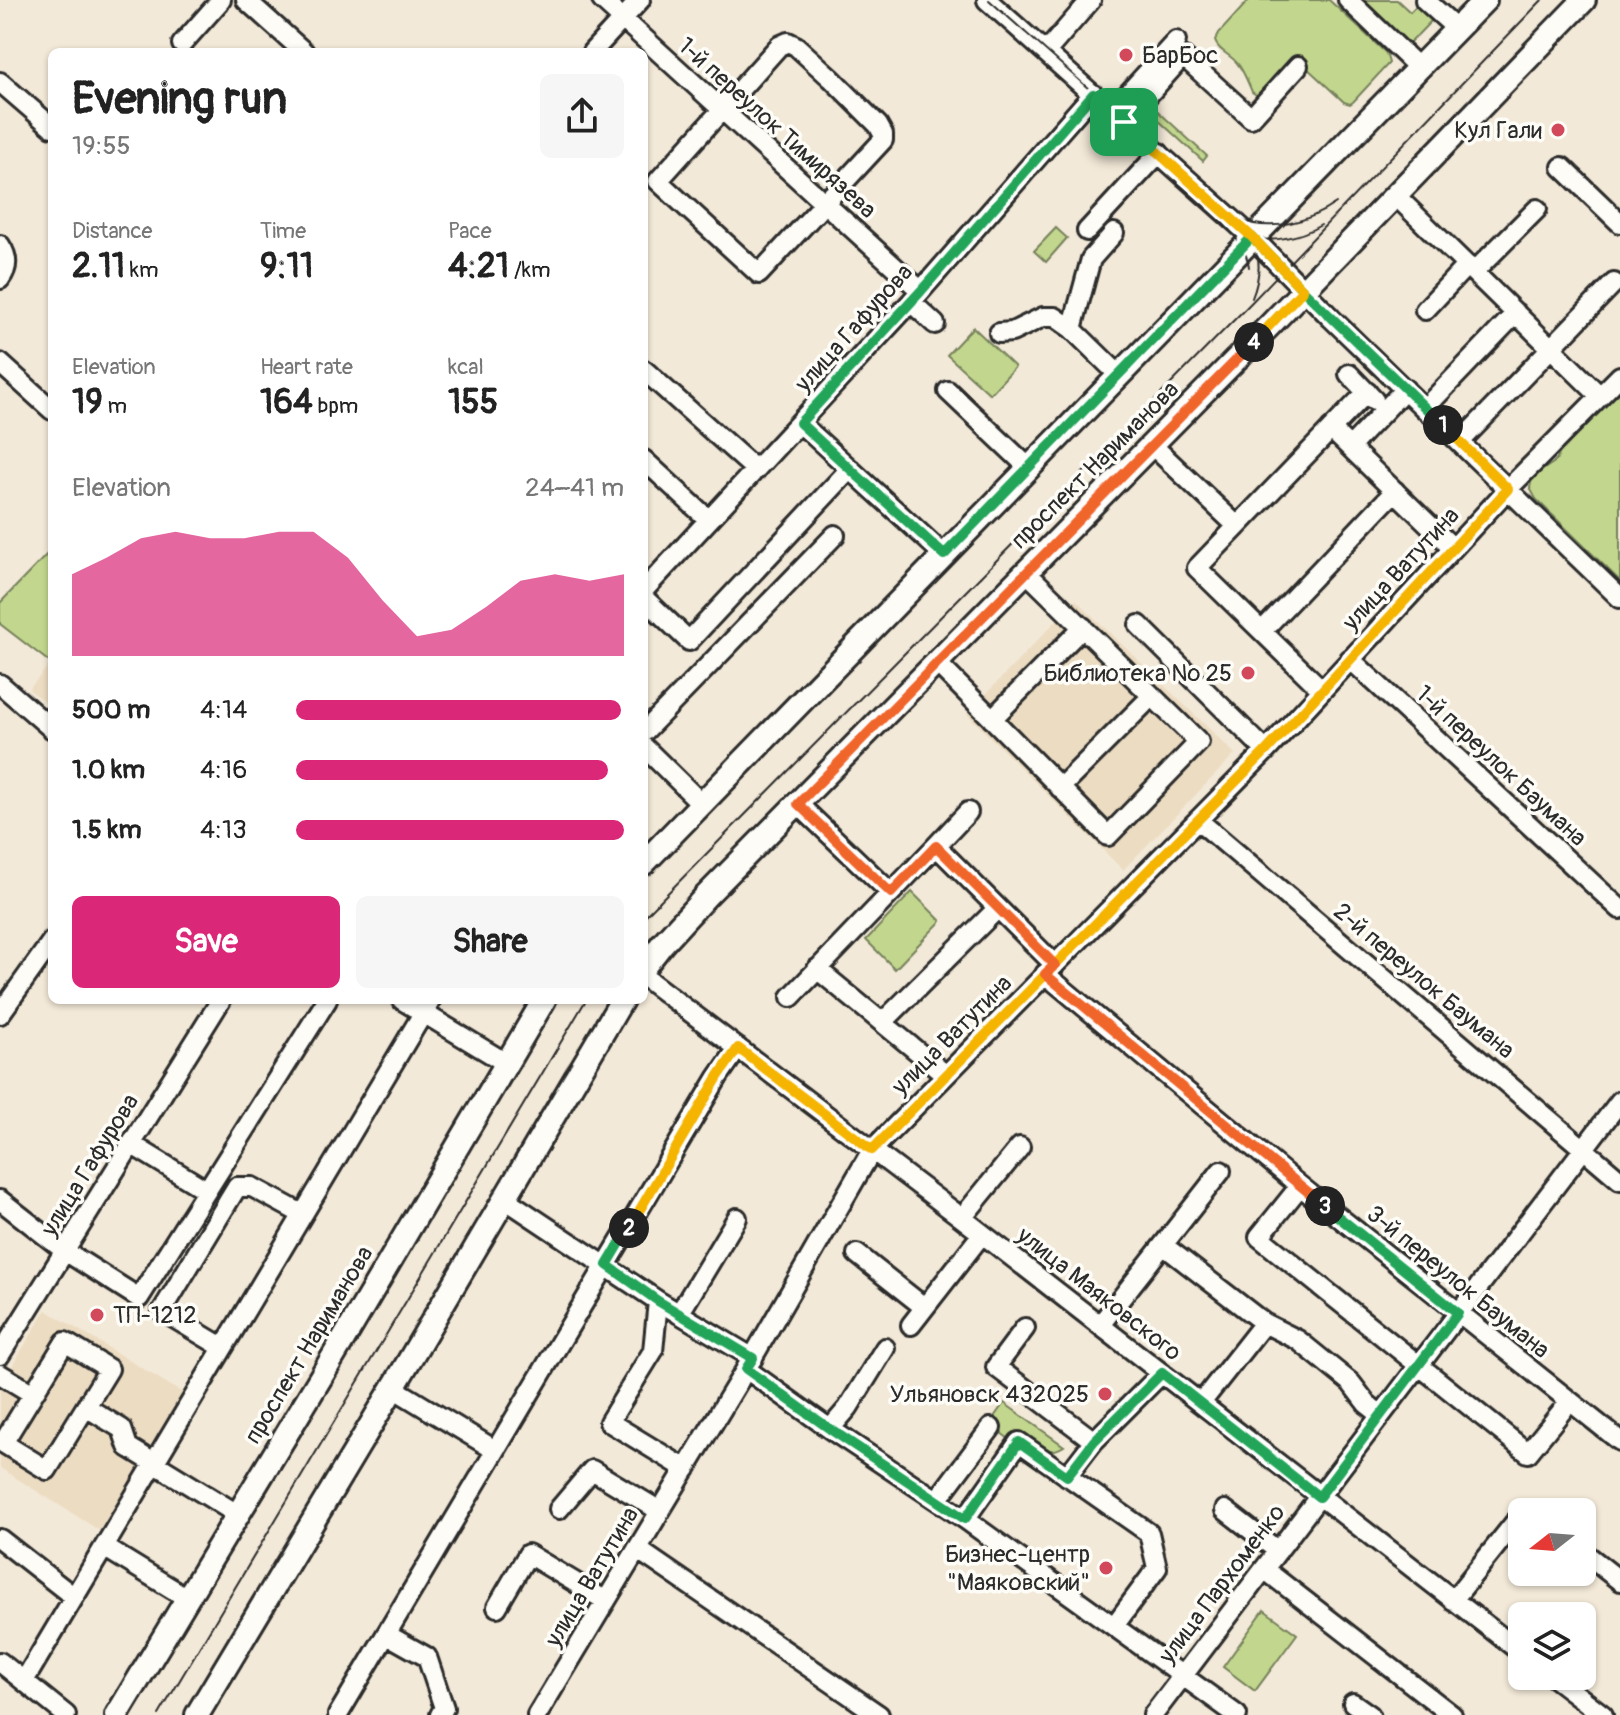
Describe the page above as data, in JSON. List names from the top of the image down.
{
  "streets": {
    "main road": ["проспект Нариманова"],
    "street": [
      "1-й переулок Тимирязева",
      "улица Гафурова",
      "улица Ватутина",
      "1-й переулок Баумана",
      "2-й переулок Баумана",
      "3-й переулок Баумана",
      "улица Маяковского",
      "улица Пархоменко"
    ]
  },
  "crossings": [
    ["1-й переулок Тимирязева", "улица Гафурова"],
    ["улица Ватутина", "1-й переулок Баумана"],
    ["улица Ватутина", "2-й переулок Баумана"],
    ["улица Ватутина", "3-й переулок Баумана"],
    ["улица Ватутина", "улица Маяковского"],
    ["2-й переулок Баумана", "улица Пархоменко"],
    ["3-й переулок Баумана", "улица Пархоменко"],
    ["улица Маяковского", "улица Пархоменко"]
  ],
  "places": [
    "БарБос",
    "Кул Гали",
    "Библиотека № 25",
    "ТП-1212",
    "Ульяновск 432025",
    "Бизнес-центр \"Маяковский\""
  ],
  "north": "left",
  "page": {
    "heading": ["Evening run", "19:55"],
    "stats": [
      ["Distance", "2.11 km"],
      ["Time", "9:11"],
      ["Pace", "4:21 /km"],
      ["Elevation", "19 m"],
      ["Heart rate", "164 bpm"],
      ["kcal", "155"]
    ],
    "pins": [
      "4",
      "1",
      "3",
      "2"
    ],
    "chart": ["Elevation", "24–41 m"],
    "list": [
      {
        "name": "500 m",
        "note": "4:14"
      },
      {
        "name": "1.0 km",
        "note": "4:16"
      },
      {
        "name": "1.5 km",
        "note": "4:13"
      }
    ],
    "buttons": ["Save", "Share"]
  }
}
